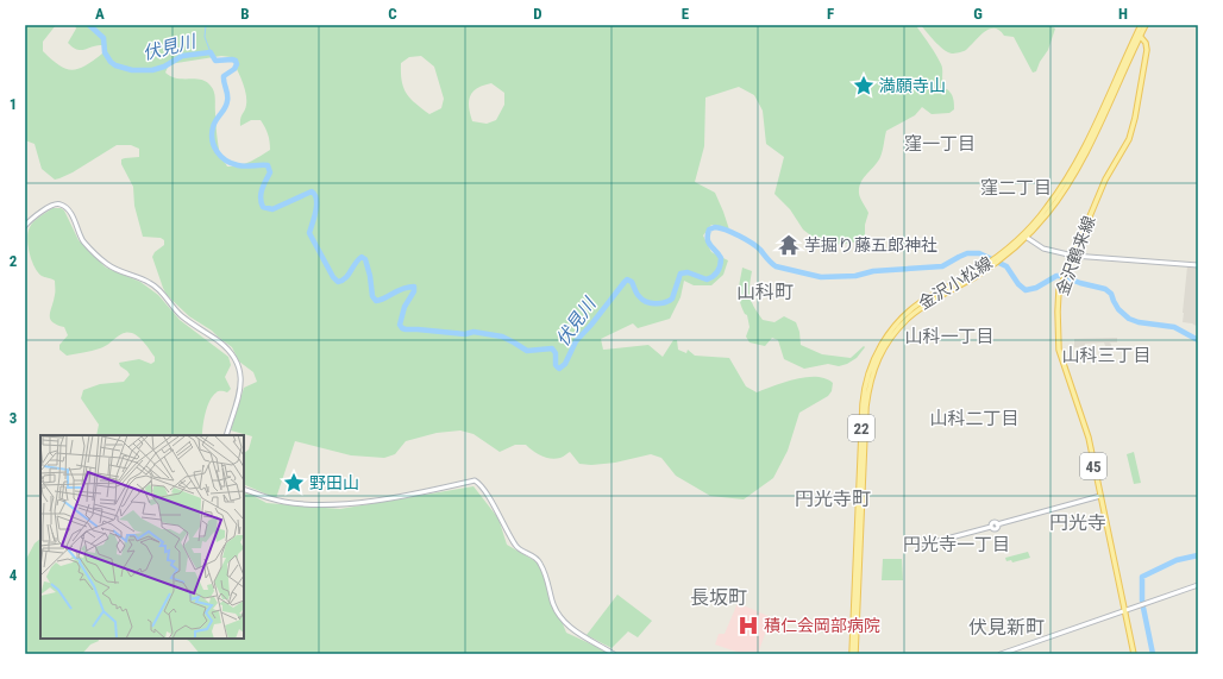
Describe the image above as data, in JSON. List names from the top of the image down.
{
  "streets": {
    "main road": [
      "金沢鶴来線",
      "金沢小松線",
      "22",
      "45"
    ]
  },
  "crossings": [
    ["金沢鶴来線", "金沢小松線"]
  ],
  "districts": [
    "窪一丁目",
    "窪二丁目",
    "山科町",
    "山科一丁目",
    "山科三丁目",
    "山科二丁目",
    "円光寺町",
    "円光寺",
    "円光寺一丁目",
    "長坂町",
    "伏見新町"
  ],
  "water": ["伏見川"],
  "places": {
    "place": ["満願寺山", "野田山"],
    "temple": ["芋掘り藤五郎神社"],
    "hospital": ["積仁会岡部病院"]
  },
  "grid": {
    "columns": [
      "A",
      "B",
      "C",
      "D",
      "E",
      "F",
      "G",
      "H"
    ],
    "rows": [
      "1",
      "2",
      "3",
      "4"
    ]
  }
}
